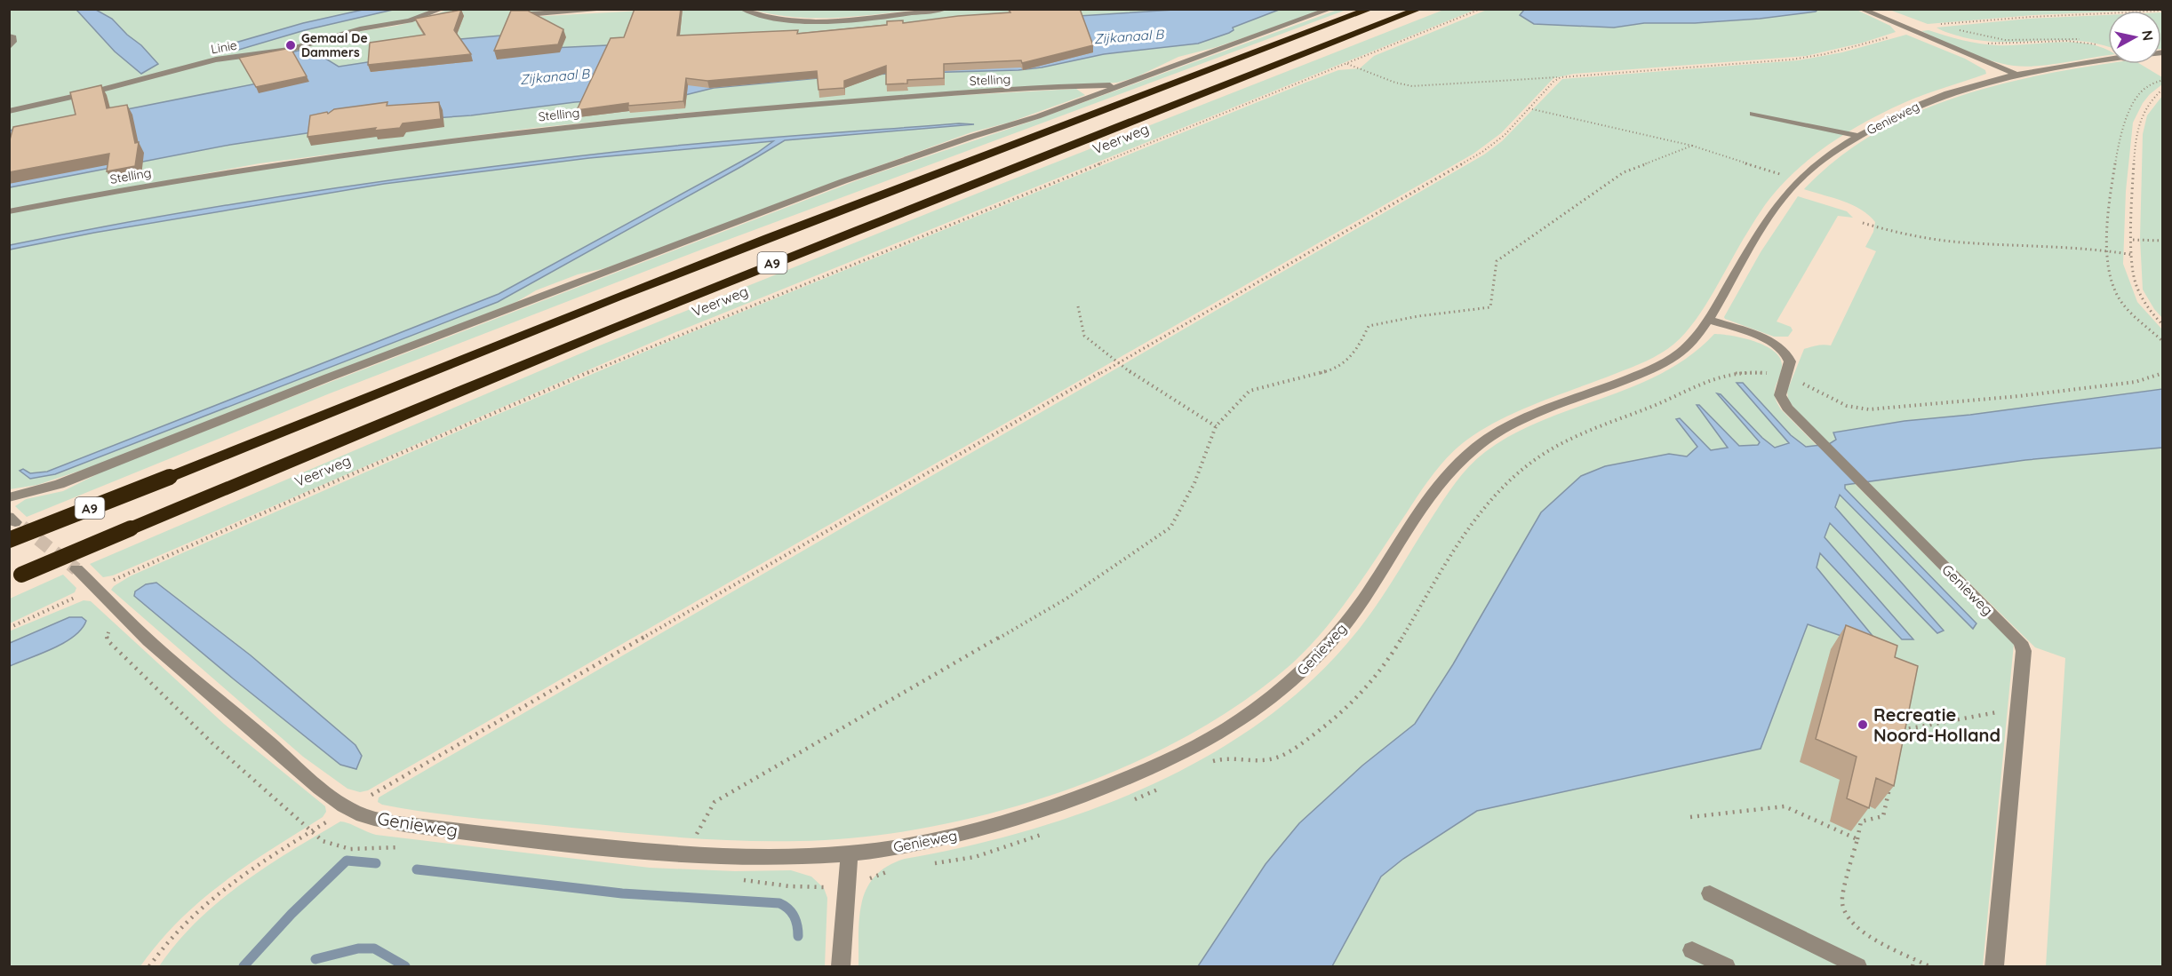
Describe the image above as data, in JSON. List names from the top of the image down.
{
  "streets": {
    "highway": ["A9"],
    "street": ["Linie", "Stelling", "Genieweg"],
    "path": ["Veerweg"]
  },
  "crossings": [
    ["Genieweg", "Veerweg"]
  ],
  "water": ["Zijkanaal B"],
  "places": ["Gemaal De Dammers", "Recreatie Noord-Holland"],
  "north": "right"
}
